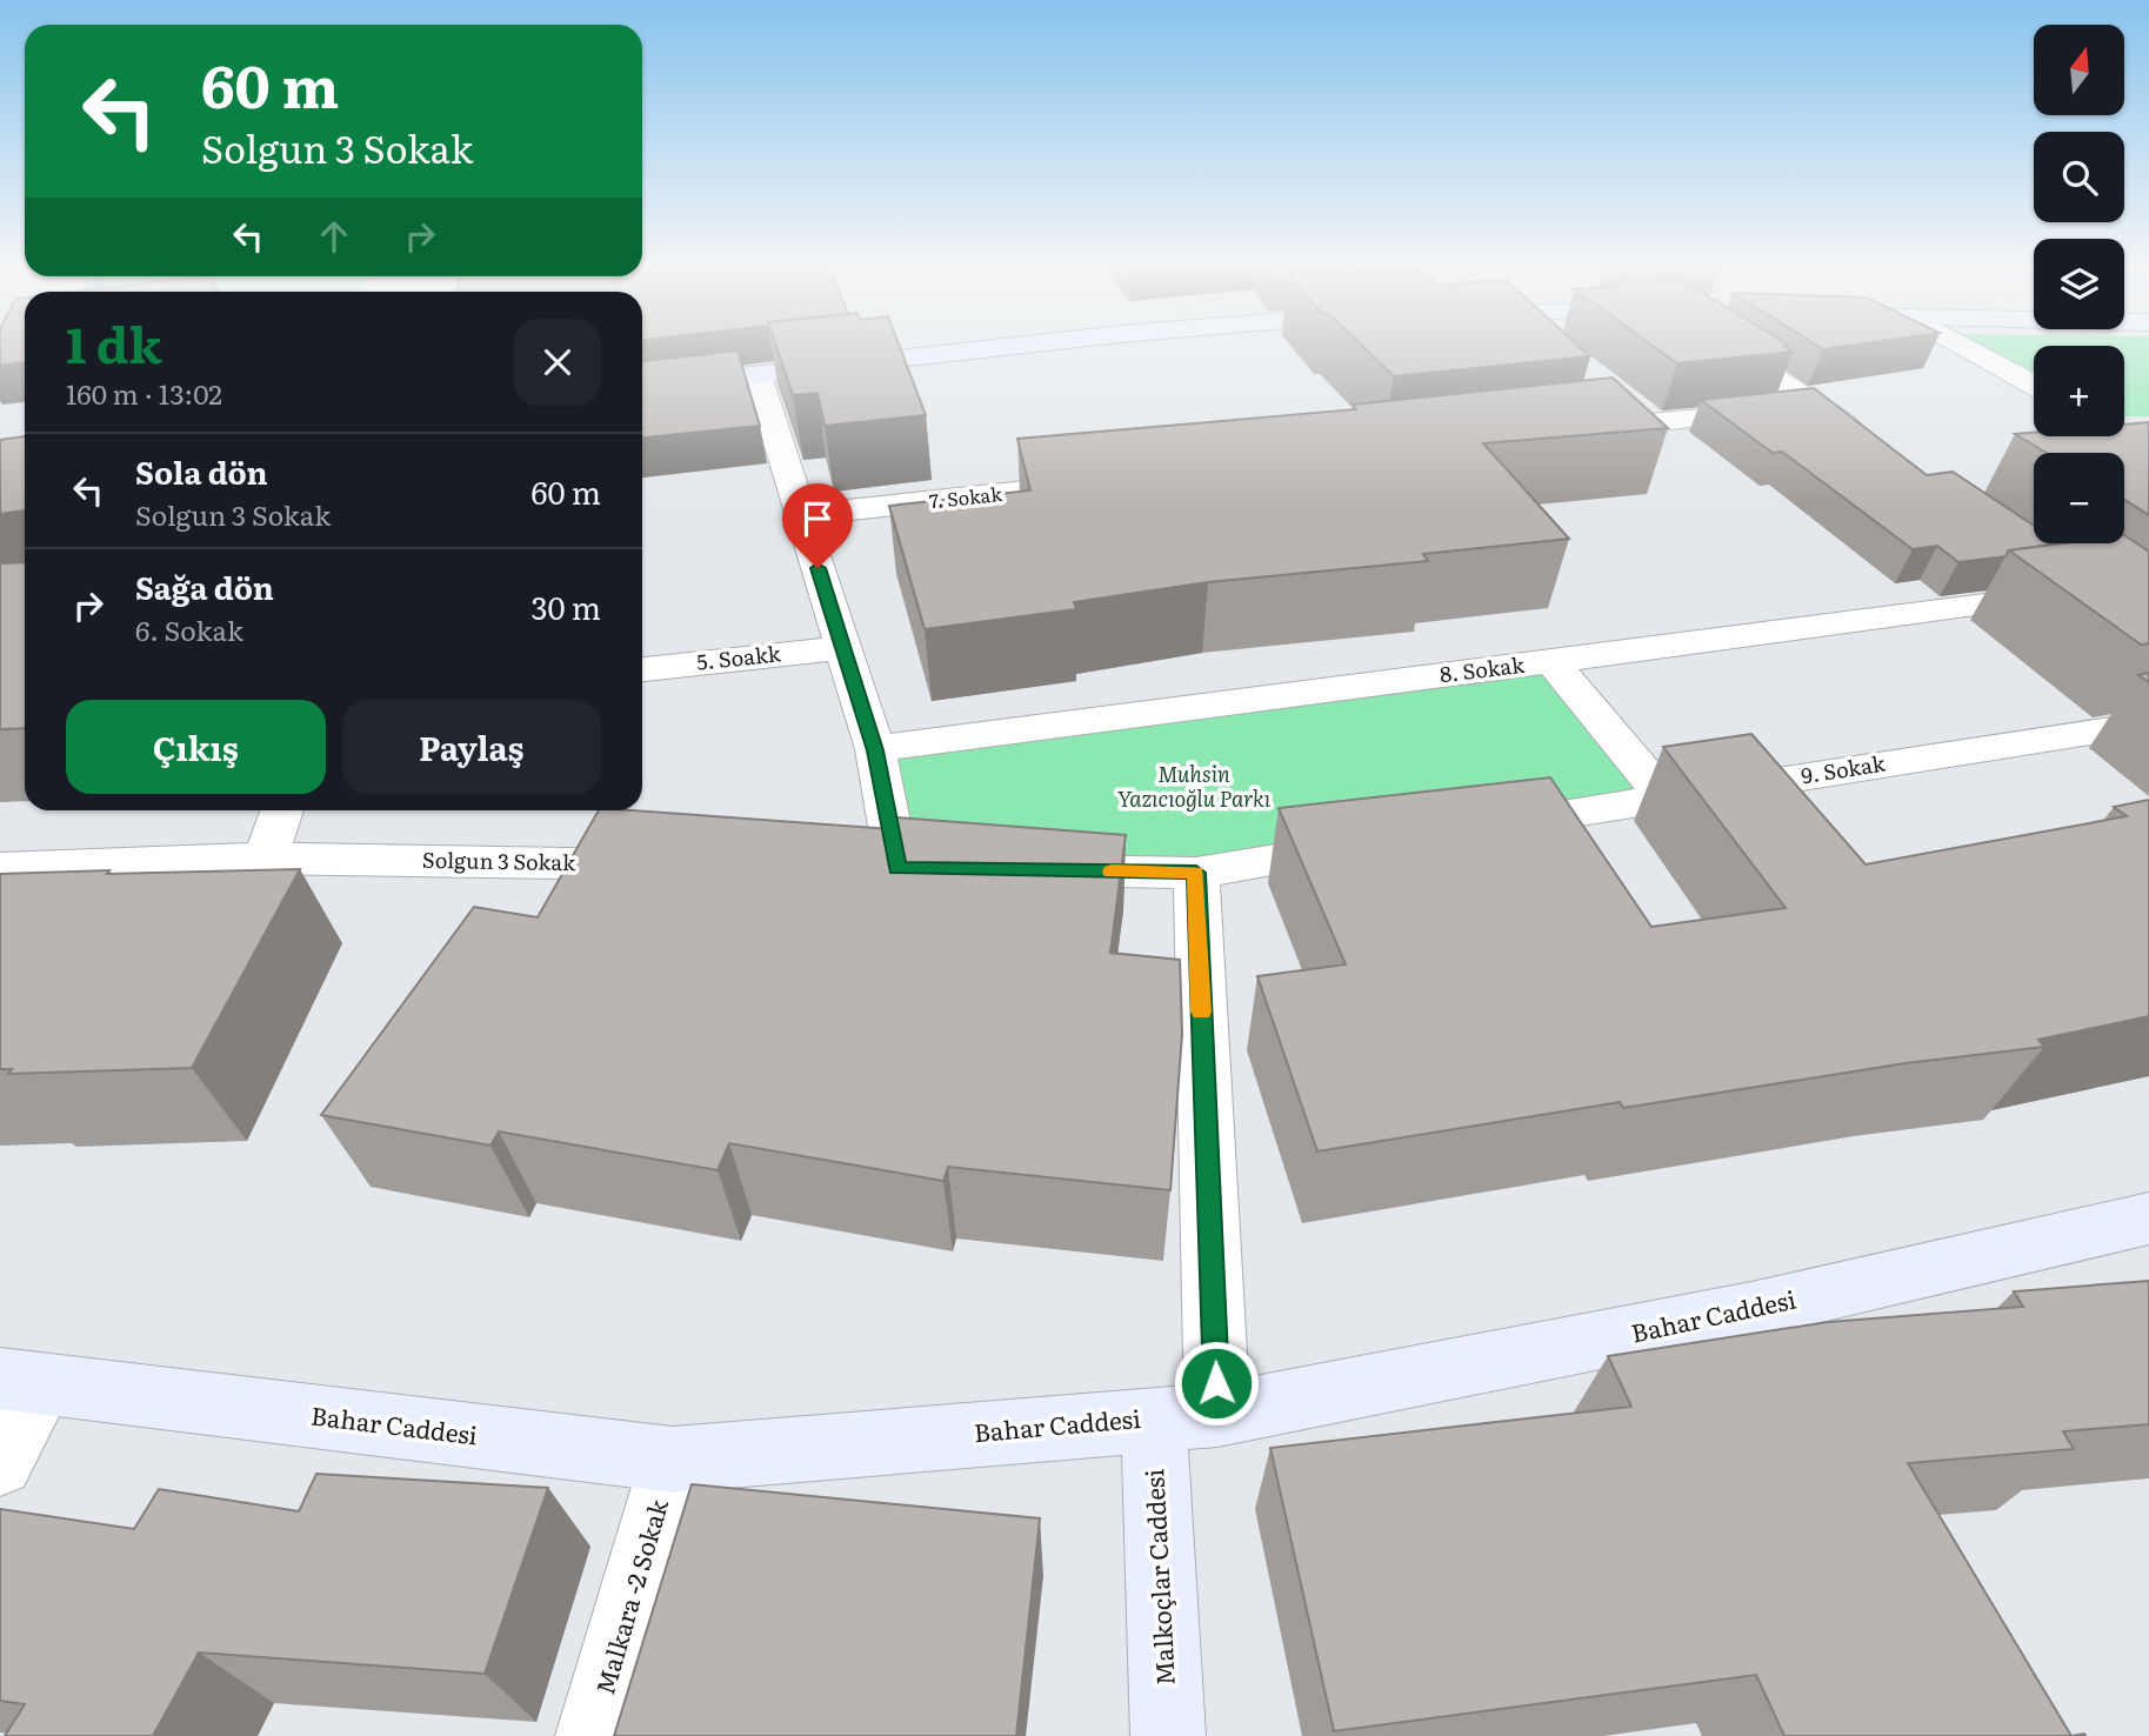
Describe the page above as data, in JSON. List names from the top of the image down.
{
  "streets": {
    "main road": ["Bahar Caddesi", "Malkoçlar Caddesi"],
    "street": [
      "7. Sokak",
      "5. Soakk",
      "8. Sokak",
      "9. Sokak",
      "Solgun 3 Sokak",
      "Malkara -2 Sokak"
    ]
  },
  "crossings": [
    ["Bahar Caddesi", "Malkoçlar Caddesi"],
    ["Bahar Caddesi", "Malkara -2 Sokak"]
  ],
  "parks": ["Muhsin Yazıcıoğlu Parkı"],
  "north": "top",
  "page": {
    "map_buttons": ["+", "−"],
    "turn": ["60 m", "Solgun 3 Sokak"],
    "heading": ["1 dk", "160 m · 13:02"],
    "list": [
      {
        "name": "Sola dön",
        "note": "Solgun 3 Sokak",
        "value": "60 m"
      },
      {
        "name": "Sağa dön",
        "note": "6. Sokak",
        "value": "30 m"
      }
    ],
    "buttons": ["Çıkış", "Paylaş"]
  }
}
